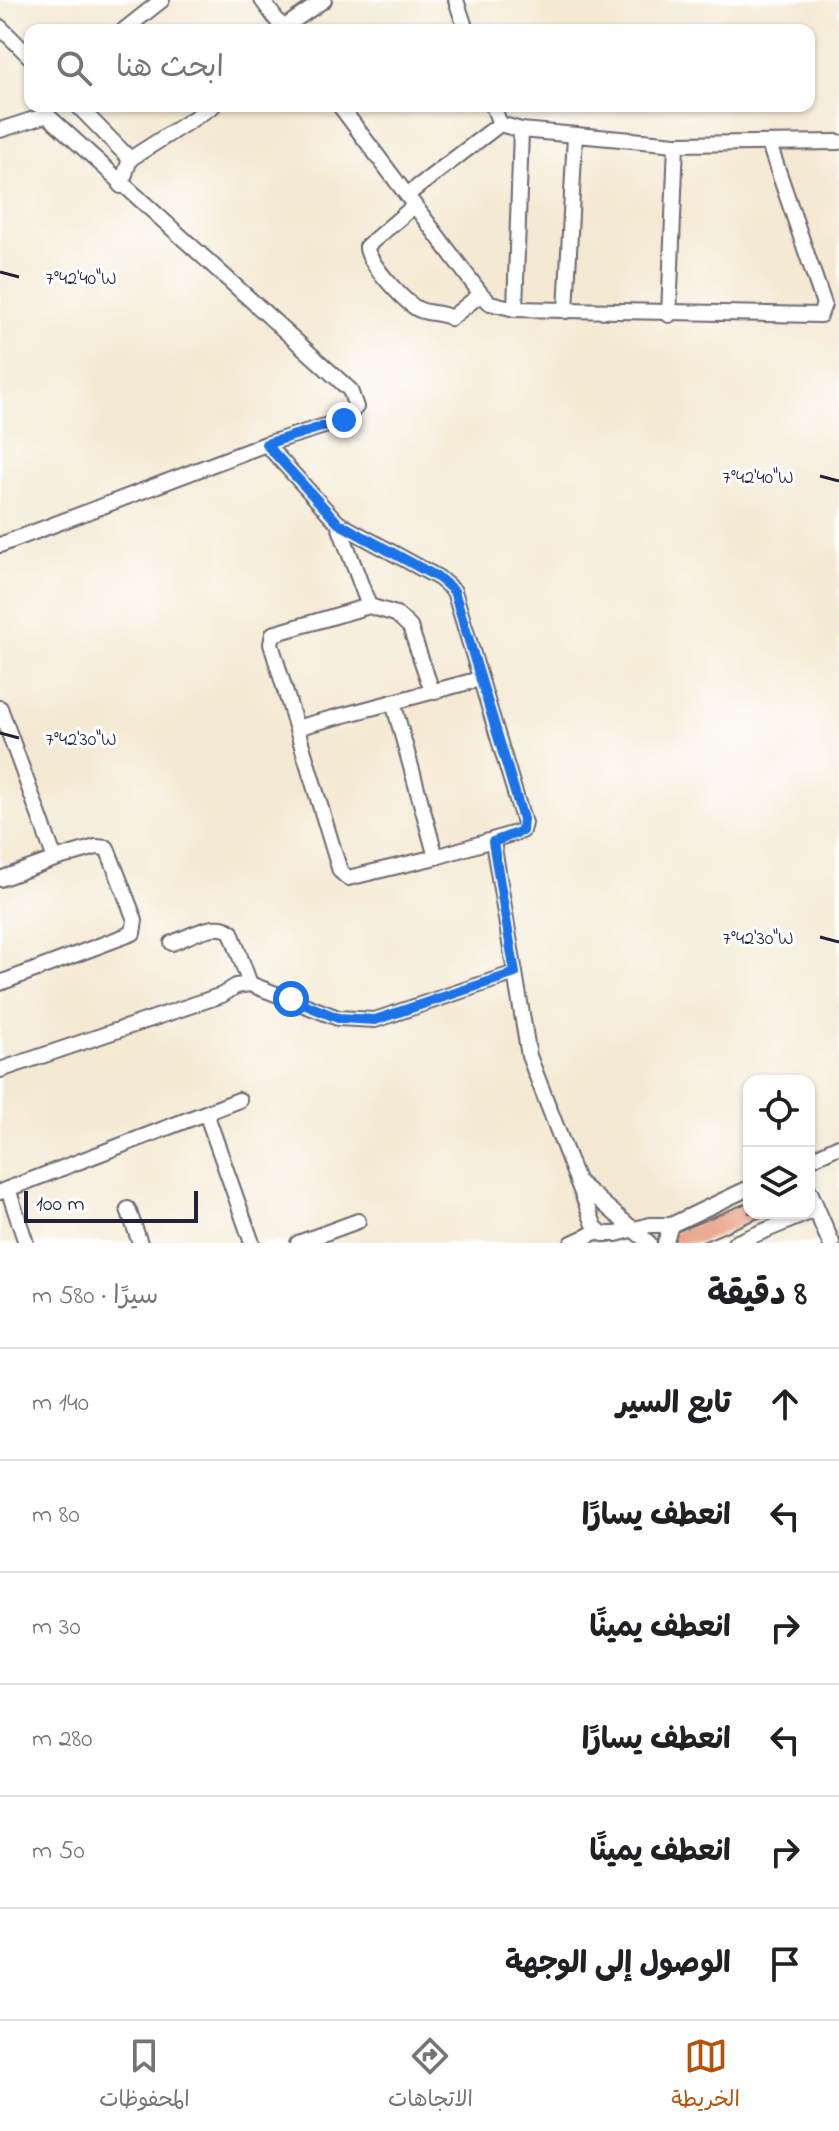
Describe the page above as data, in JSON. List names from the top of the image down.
{
  "scale_bar": "100 m",
  "page": {
    "search": "ابحث هنا",
    "scale": "100 m",
    "heading": ["8 دقيقة", "سيرًا · 580 m"],
    "list": [
      ["تابع السير", "140 m"],
      ["انعطف يسارًا", "80 m"],
      ["انعطف يمينًا", "30 m"],
      ["انعطف يسارًا", "280 m"],
      ["انعطف يمينًا", "50 m"],
      "الوصول إلى الوجهة"
    ],
    "nav": ["الخريطة", "الاتجاهات", "المحفوظات"]
  },
  "coordinates": ["7°42'40\"W", "7°42'30\"W"]
}
